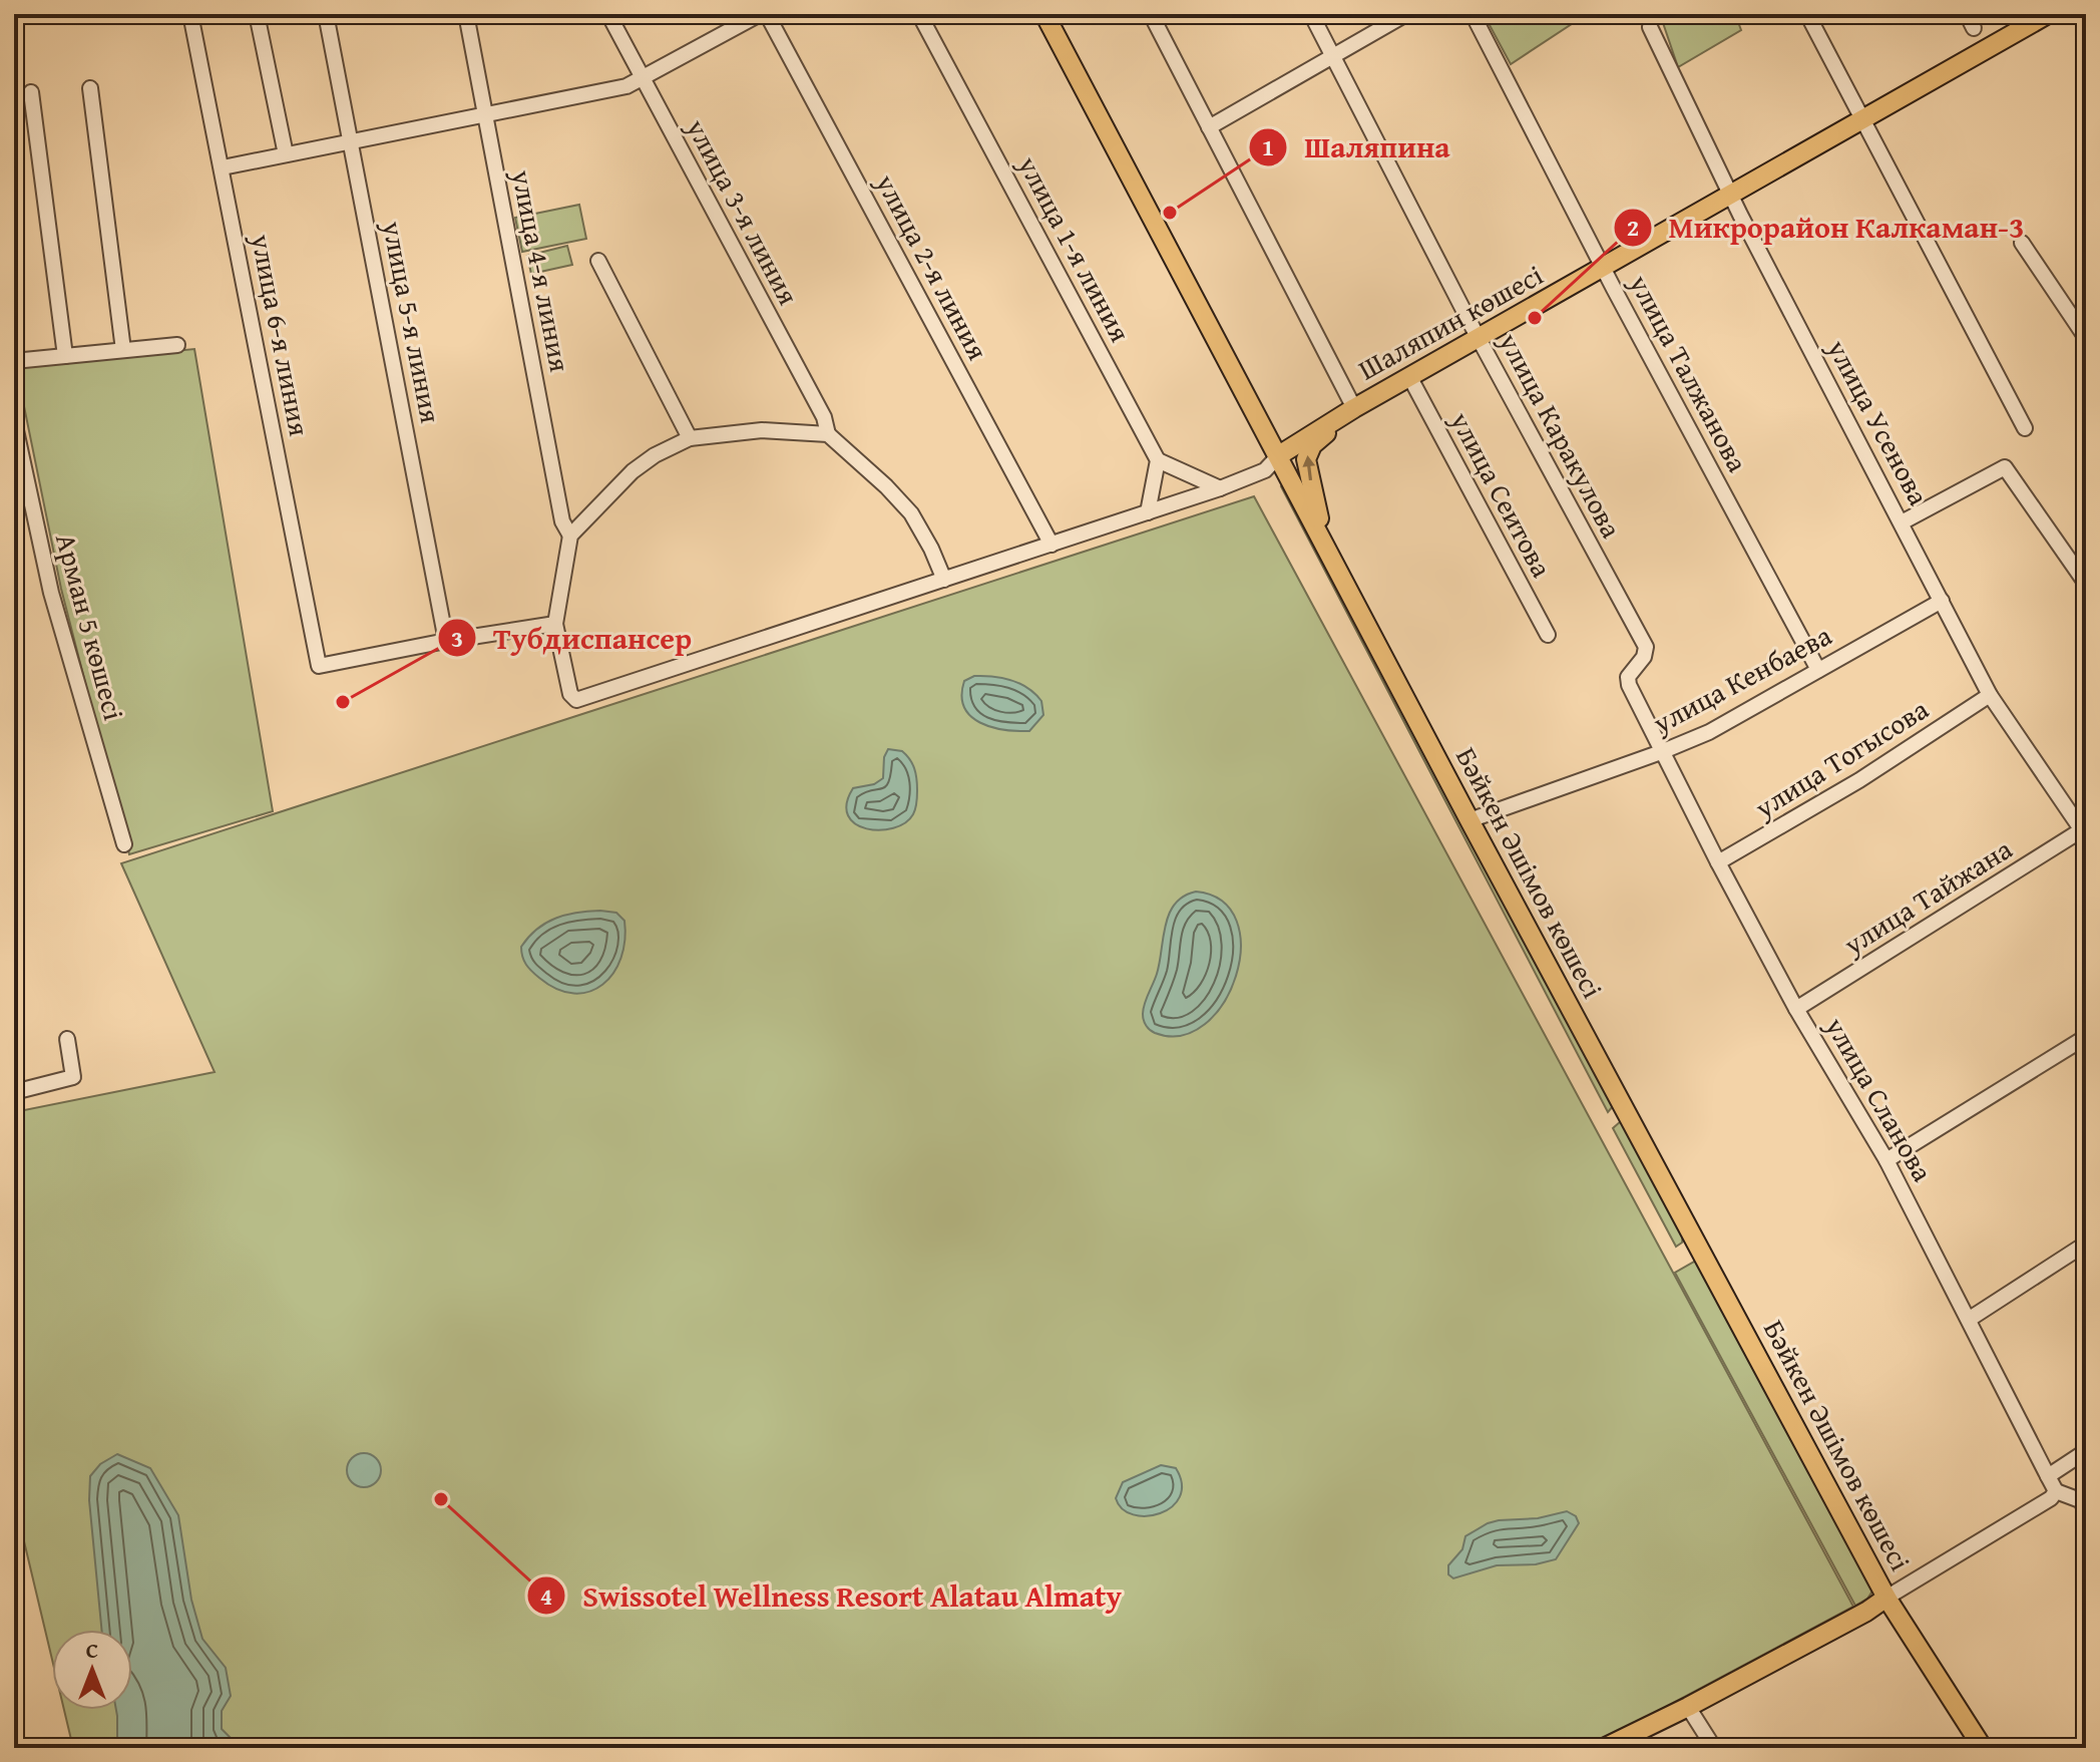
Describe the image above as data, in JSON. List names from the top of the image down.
{
  "streets": {
    "main road": ["Шаляпин көшесі", "Бәйкен Әшімов көшесі"],
    "street": [
      "улица 3-я линия",
      "улица 1-я линия",
      "улица 2-я линия",
      "улица 4-я линия",
      "улица 5-я линия",
      "улица 6-я линия",
      "улица Талжанова",
      "улица Усенова",
      "улица Каракулова",
      "улица Сеитова",
      "Арман 5 көшесі",
      "улица Кенбаева",
      "улица Тогысова",
      "улица Тайжана",
      "улица Сланова"
    ]
  },
  "crossings": [
    ["улица 2-я линия", "Шаляпин көшесі"],
    ["улица 5-я линия", "улица 6-я линия"],
    ["Шаляпин көшесі", "улица Талжанова"],
    ["Шаляпин көшесі", "улица Усенова"],
    ["Шаляпин көшесі", "улица Каракулова"],
    ["Шаляпин көшесі", "улица Сеитова"],
    ["Шаляпин көшесі", "Бәйкен Әшімов көшесі"],
    ["улица Талжанова", "улица Кенбаева"],
    ["улица Усенова", "улица Кенбаева"],
    ["улица Усенова", "улица Тогысова"],
    ["улица Усенова", "улица Тайжана"],
    ["улица Каракулова", "улица Кенбаева"],
    ["улица Каракулова", "улица Сланова"],
    ["улица Кенбаева", "Бәйкен Әшімов көшесі"],
    ["улица Кенбаева", "улица Сланова"],
    ["улица Тогысова", "улица Сланова"],
    ["улица Тайжана", "улица Сланова"]
  ],
  "places": [
    "Шаляпина",
    "Микрорайон Калкаман-3",
    "Тубдиспансер",
    "Swissotel Wellness Resort Alatau Almaty"
  ],
  "north": "top"
}
